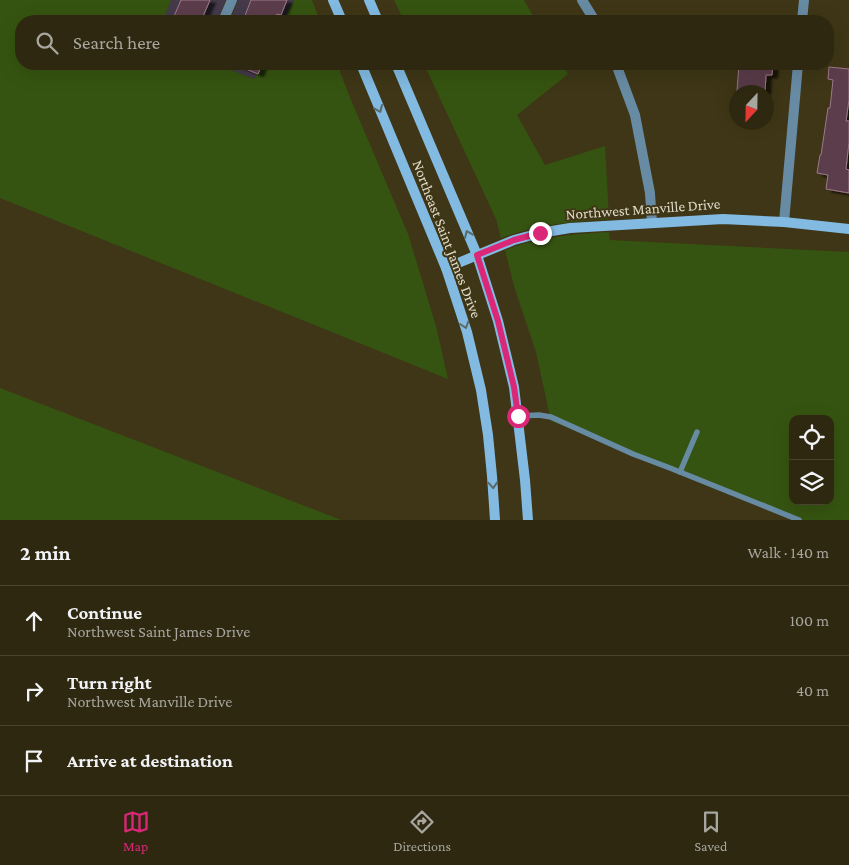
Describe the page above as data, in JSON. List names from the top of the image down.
{
  "streets": {
    "main road": ["Northwest Manville Drive", "Northeast Saint James Drive"]
  },
  "crossings": [
    ["Northwest Manville Drive", "Northeast Saint James Drive"]
  ],
  "north": "bottom",
  "page": {
    "search": "Search here",
    "heading": ["2 min", "Walk · 140 m"],
    "list": [
      ["Continue", "Northwest Saint James Drive", "100 m"],
      ["Turn right", "Northwest Manville Drive", "40 m"],
      "Arrive at destination"
    ],
    "nav": ["Map", "Directions", "Saved"]
  }
}
